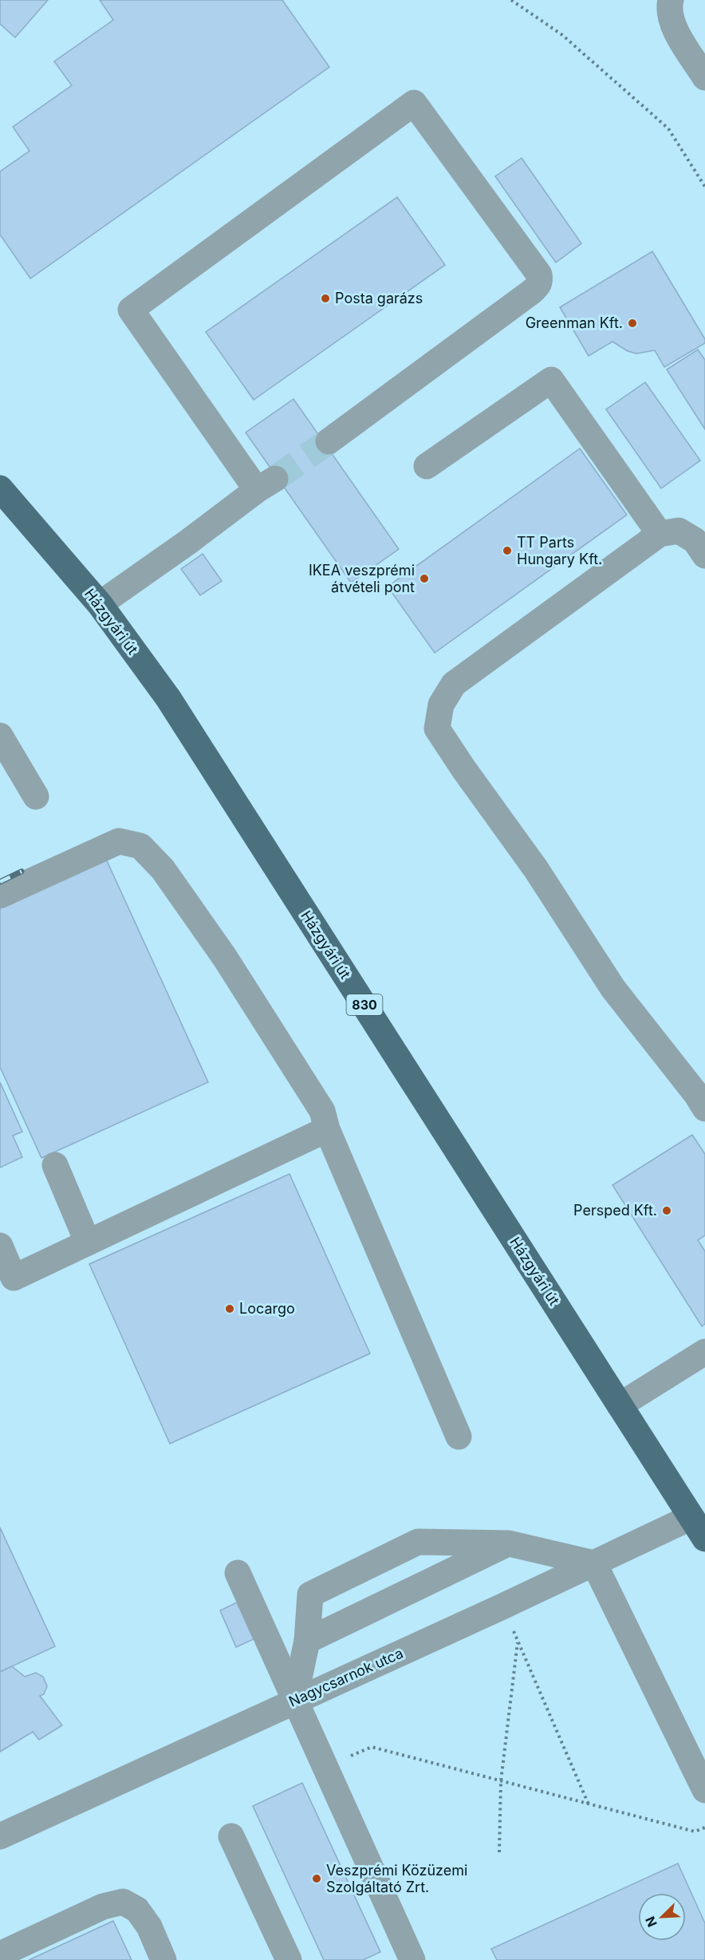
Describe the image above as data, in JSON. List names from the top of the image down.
{
  "streets": {
    "main road": ["Házgyári út", "830"],
    "lane": ["Nagycsarnok utca"]
  },
  "crossings": [
    ["Házgyári út", "Nagycsarnok utca"]
  ],
  "places": [
    "Posta garázs",
    "Greenman Kft.",
    "TT Parts Hungary Kft.",
    "IKEA veszprémi átvételi pont",
    "Persped Kft.",
    "Locargo",
    "Veszprémi Közüzemi Szolgáltató Zrt."
  ],
  "north": "bottom left"
}
